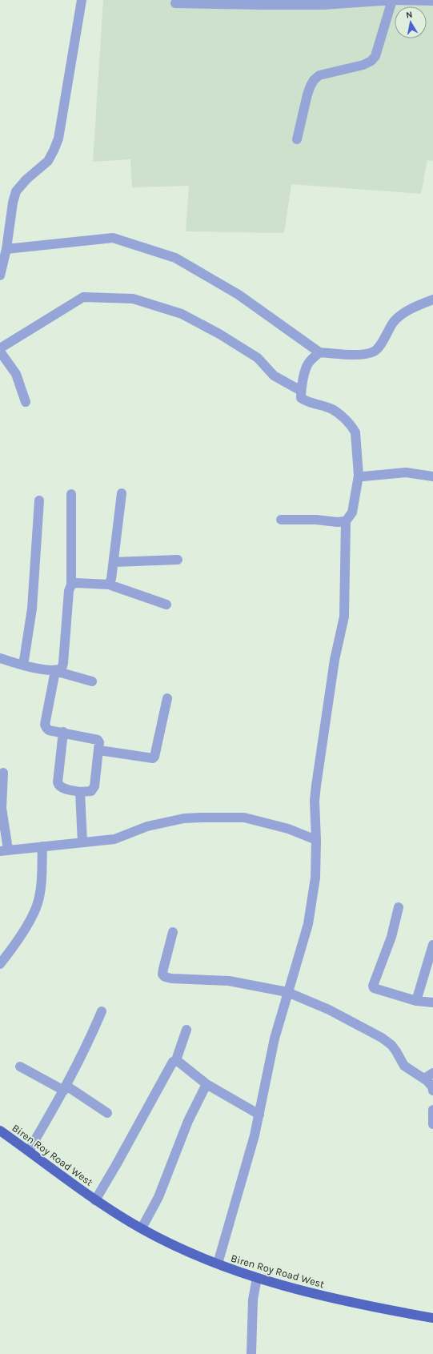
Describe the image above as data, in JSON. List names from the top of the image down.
{
  "streets": {
    "main road": ["Biren Roy Road West"]
  },
  "north": "top"
}
